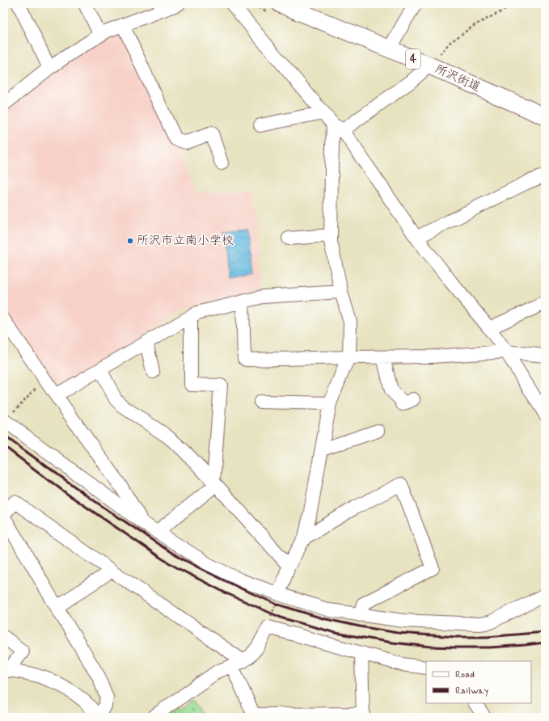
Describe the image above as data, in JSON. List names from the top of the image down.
{
  "streets": {
    "main road": ["4", "所沢街道"]
  },
  "places": ["所沢市立南小学校"],
  "legend": ["Road", "Railway"]
}
